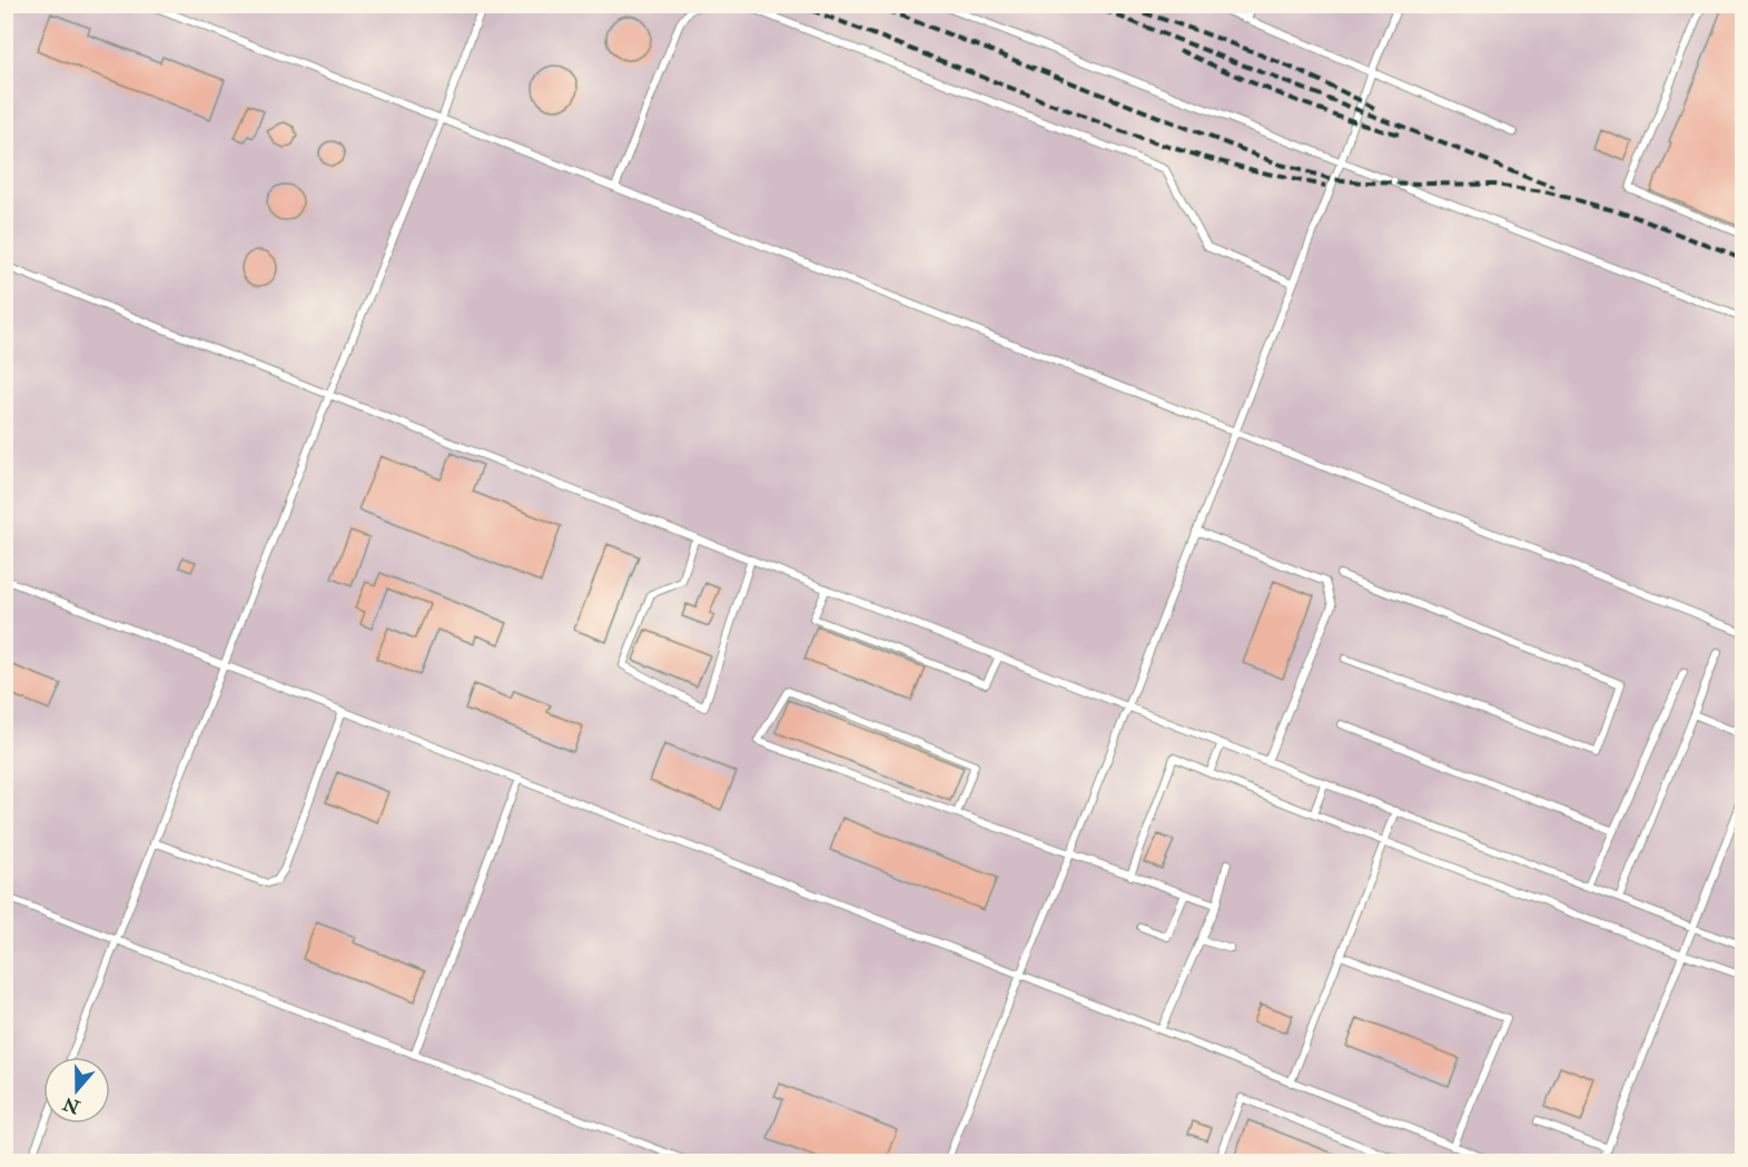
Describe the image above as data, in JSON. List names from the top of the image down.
{
  "north": "bottom"
}
